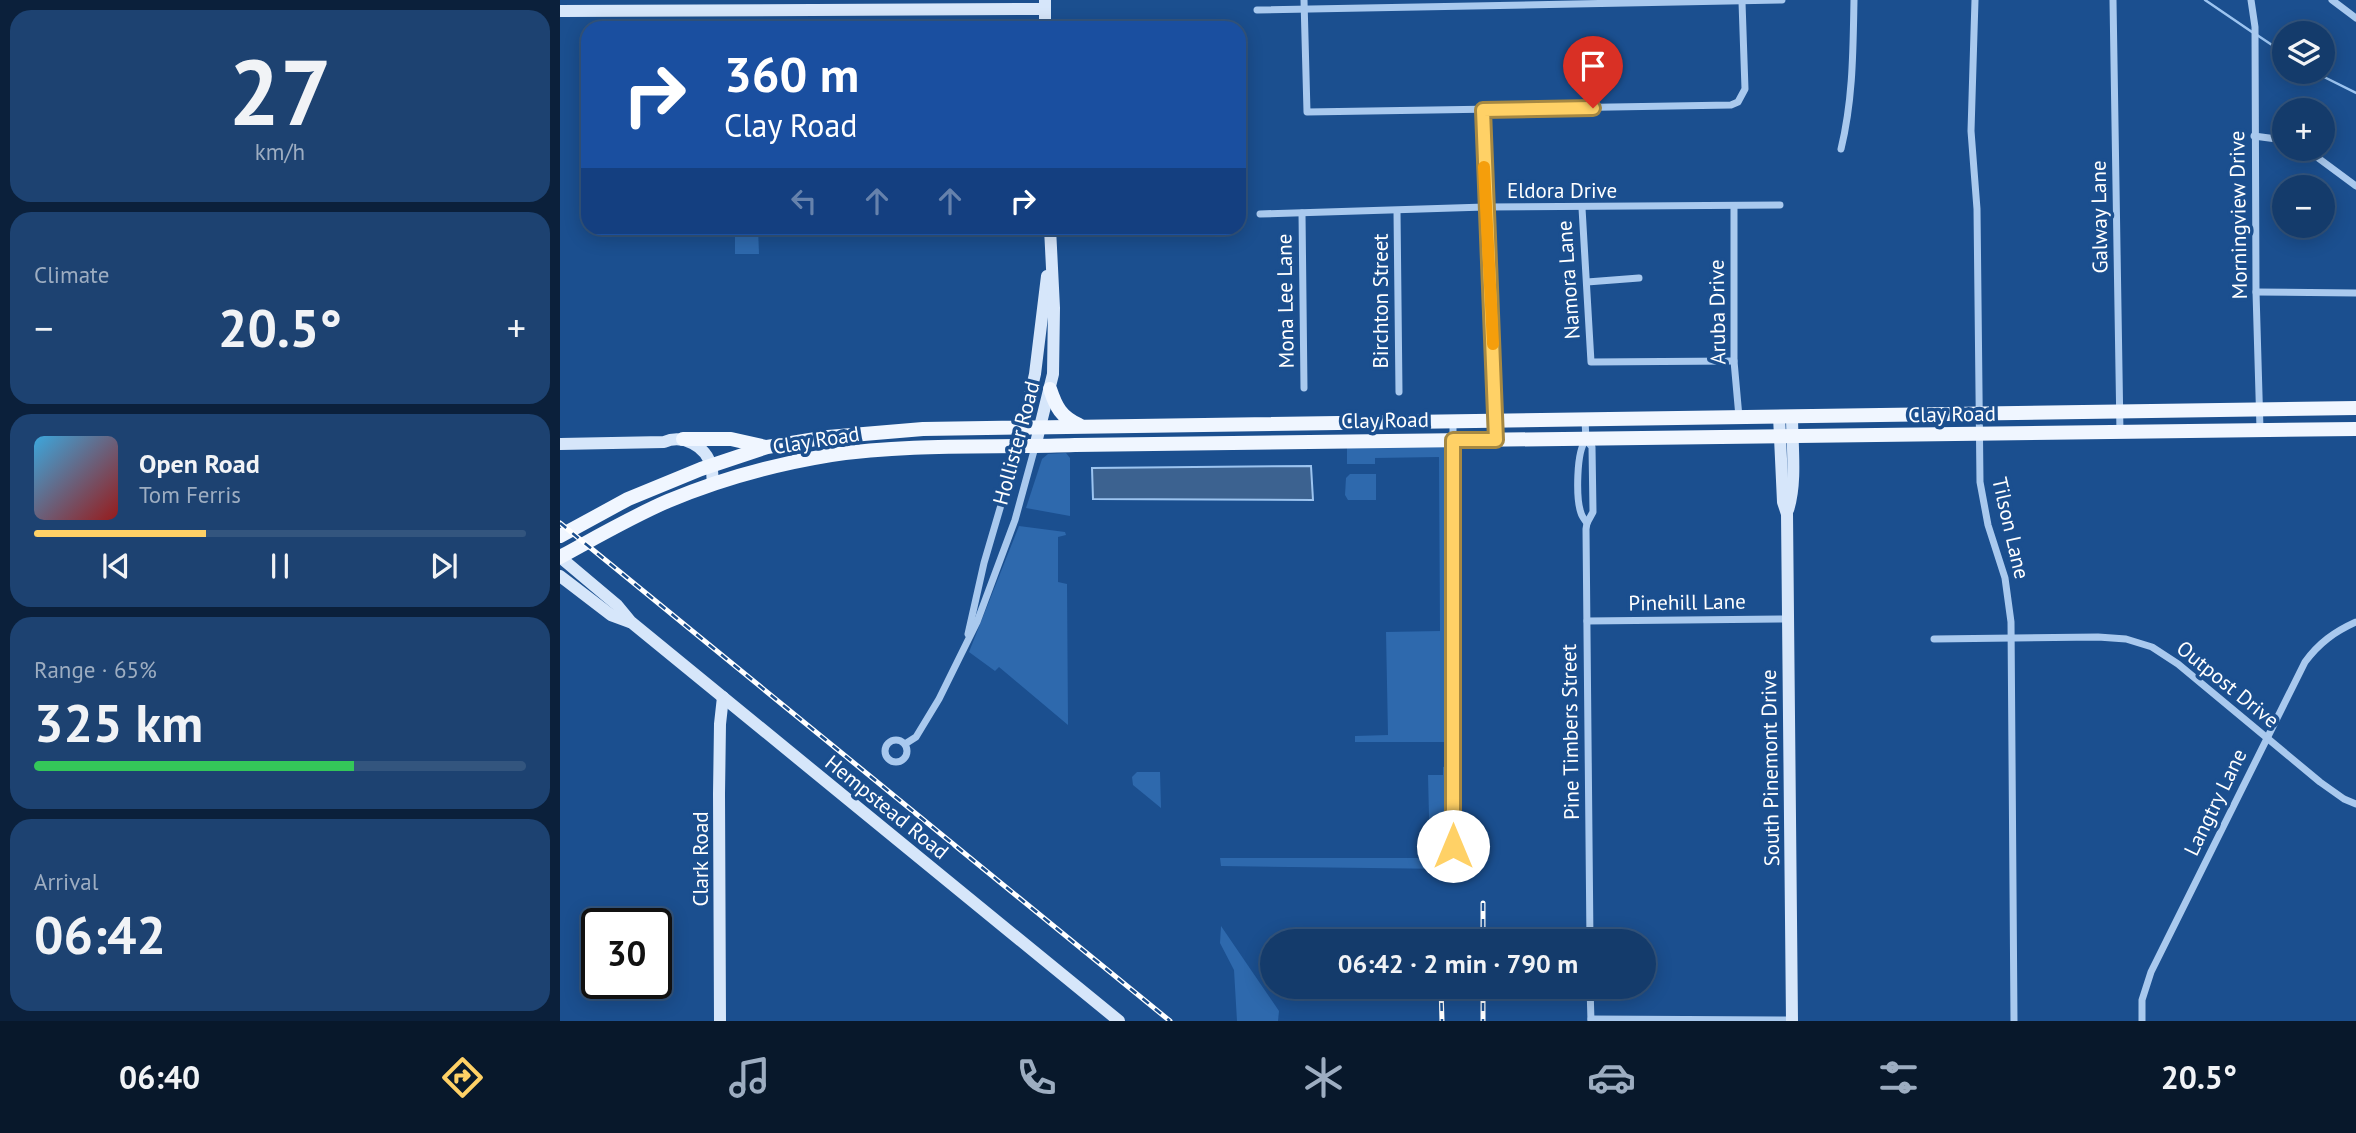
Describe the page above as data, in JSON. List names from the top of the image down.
{
  "streets": {
    "main road": ["Clay Road"],
    "street": [
      "Eldora Drive",
      "Morningview Drive",
      "Galway Lane",
      "Namora Lane",
      "Mona Lee Lane",
      "Birchton Street",
      "Aruba Drive",
      "Hollister Road",
      "Tilson Lane",
      "Pinehill Lane",
      "Outpost Drive",
      "Pine Timbers Street",
      "South Pinemont Drive",
      "Langtry Lane",
      "Hempstead Road",
      "Clark Road"
    ]
  },
  "crossings": [
    ["Eldora Drive", "Namora Lane"],
    ["Eldora Drive", "Mona Lee Lane"],
    ["Eldora Drive", "Birchton Street"],
    ["Eldora Drive", "Aruba Drive"],
    ["Morningview Drive", "Clay Road"],
    ["Galway Lane", "Clay Road"],
    ["Namora Lane", "Aruba Drive"],
    ["Aruba Drive", "Clay Road"],
    ["Clay Road", "Hollister Road"],
    ["Clay Road", "Tilson Lane"],
    ["Clay Road", "Pine Timbers Street"],
    ["Clay Road", "South Pinemont Drive"],
    ["Clay Road", "Hempstead Road"],
    ["Tilson Lane", "Outpost Drive"],
    ["Pinehill Lane", "Pine Timbers Street"],
    ["Pinehill Lane", "South Pinemont Drive"],
    ["Outpost Drive", "Langtry Lane"],
    ["Hempstead Road", "Clark Road"]
  ],
  "page": {
    "tile": [
      ["27", "km/h"],
      "Climate",
      ["Range · 65%", "325 km"],
      ["Arrival", "06:42"]
    ],
    "map_buttons": ["+", "−"],
    "turn": ["360 m", "Clay Road"],
    "heat": ["−", "20.5°", "+"],
    "song": ["Open Road", "Tom Ferris"],
    "limit": "30",
    "trip": "06:42 · 2 min · 790 m",
    "tabs": ["06:40", "20.5°"]
  }
}
